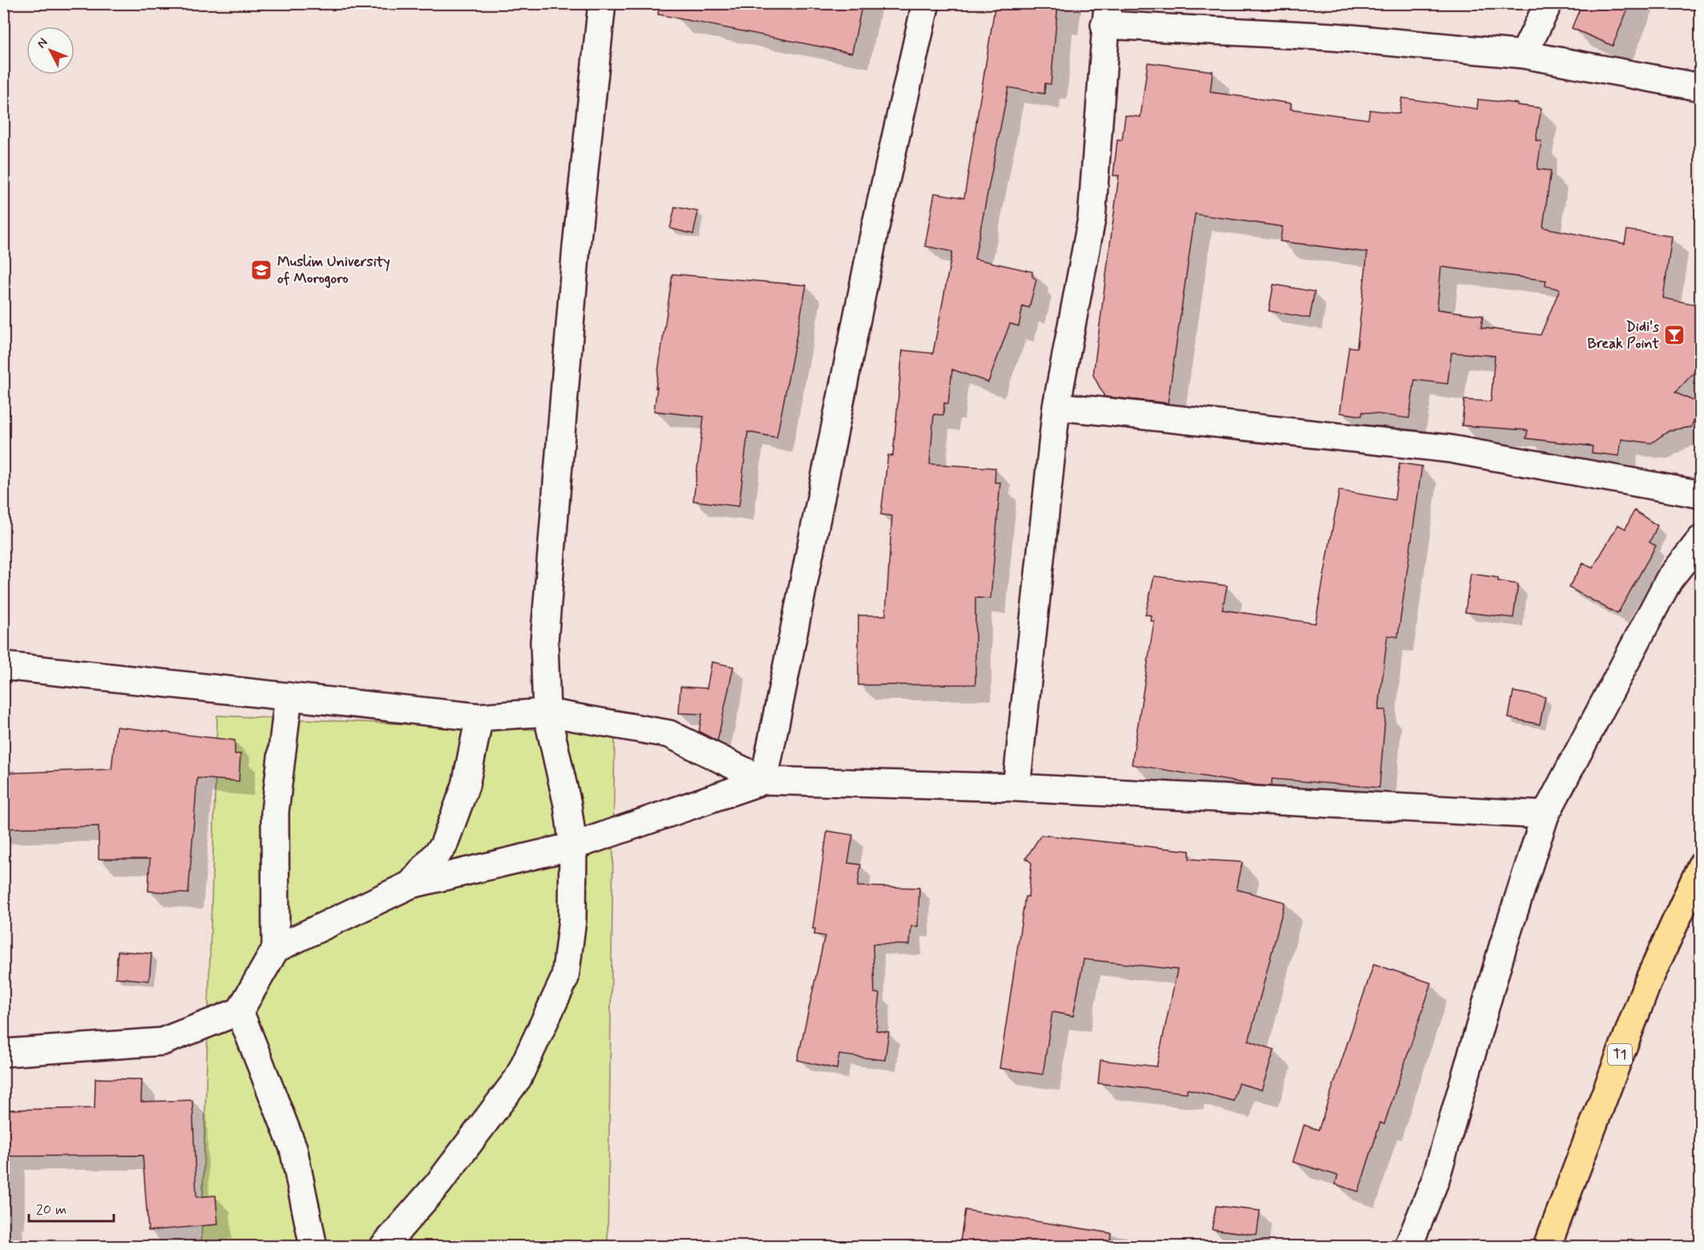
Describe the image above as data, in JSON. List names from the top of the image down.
{
  "streets": {
    "highway": ["T1"]
  },
  "places": {
    "school or university": ["Muslim University of Morogoro"],
    "bar": ["Didi's Break Point"]
  },
  "scale_bar": "20 m",
  "north": "top left"
}
